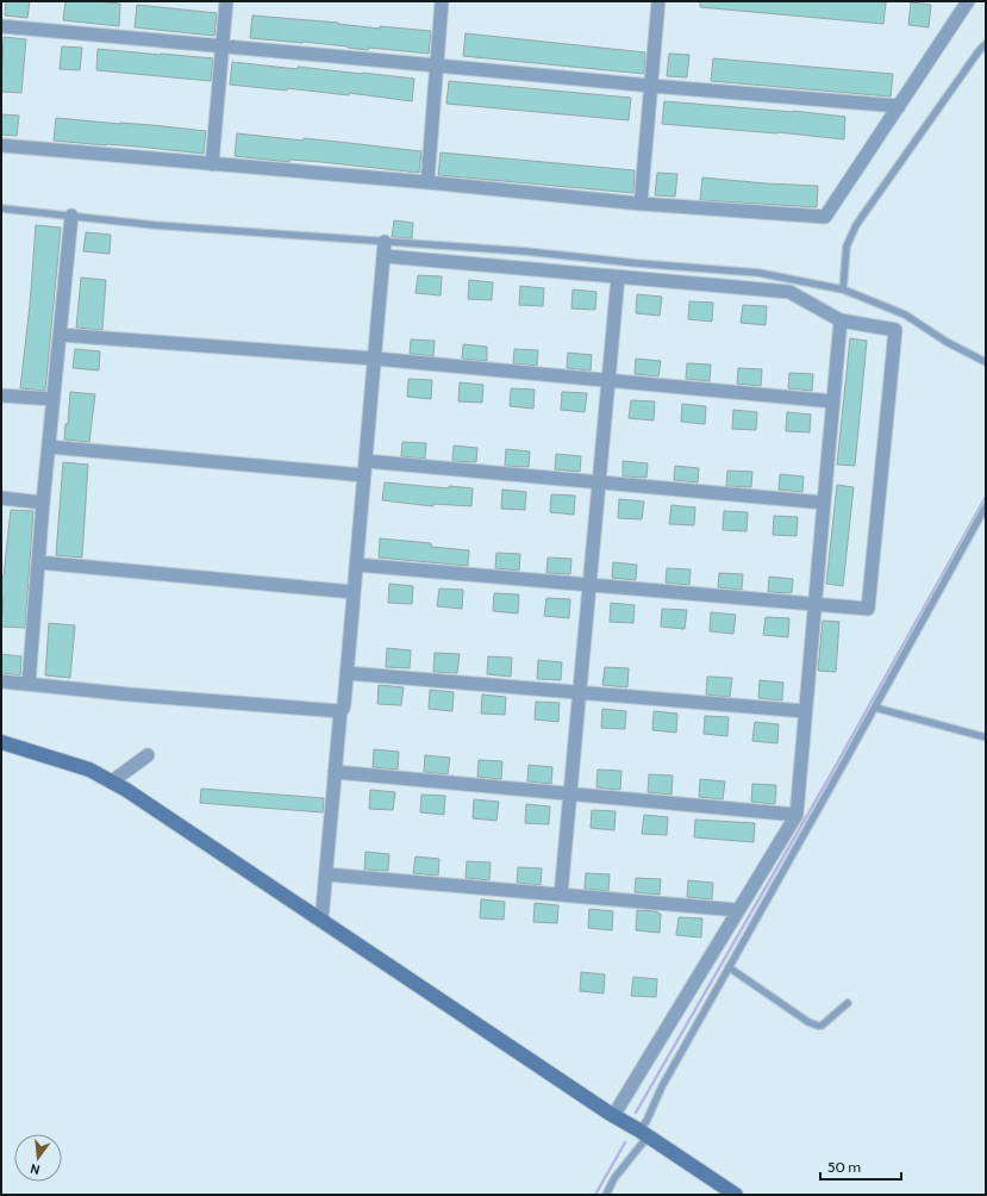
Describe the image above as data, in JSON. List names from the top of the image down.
{
  "scale_bar": "50 m",
  "north": "bottom"
}
